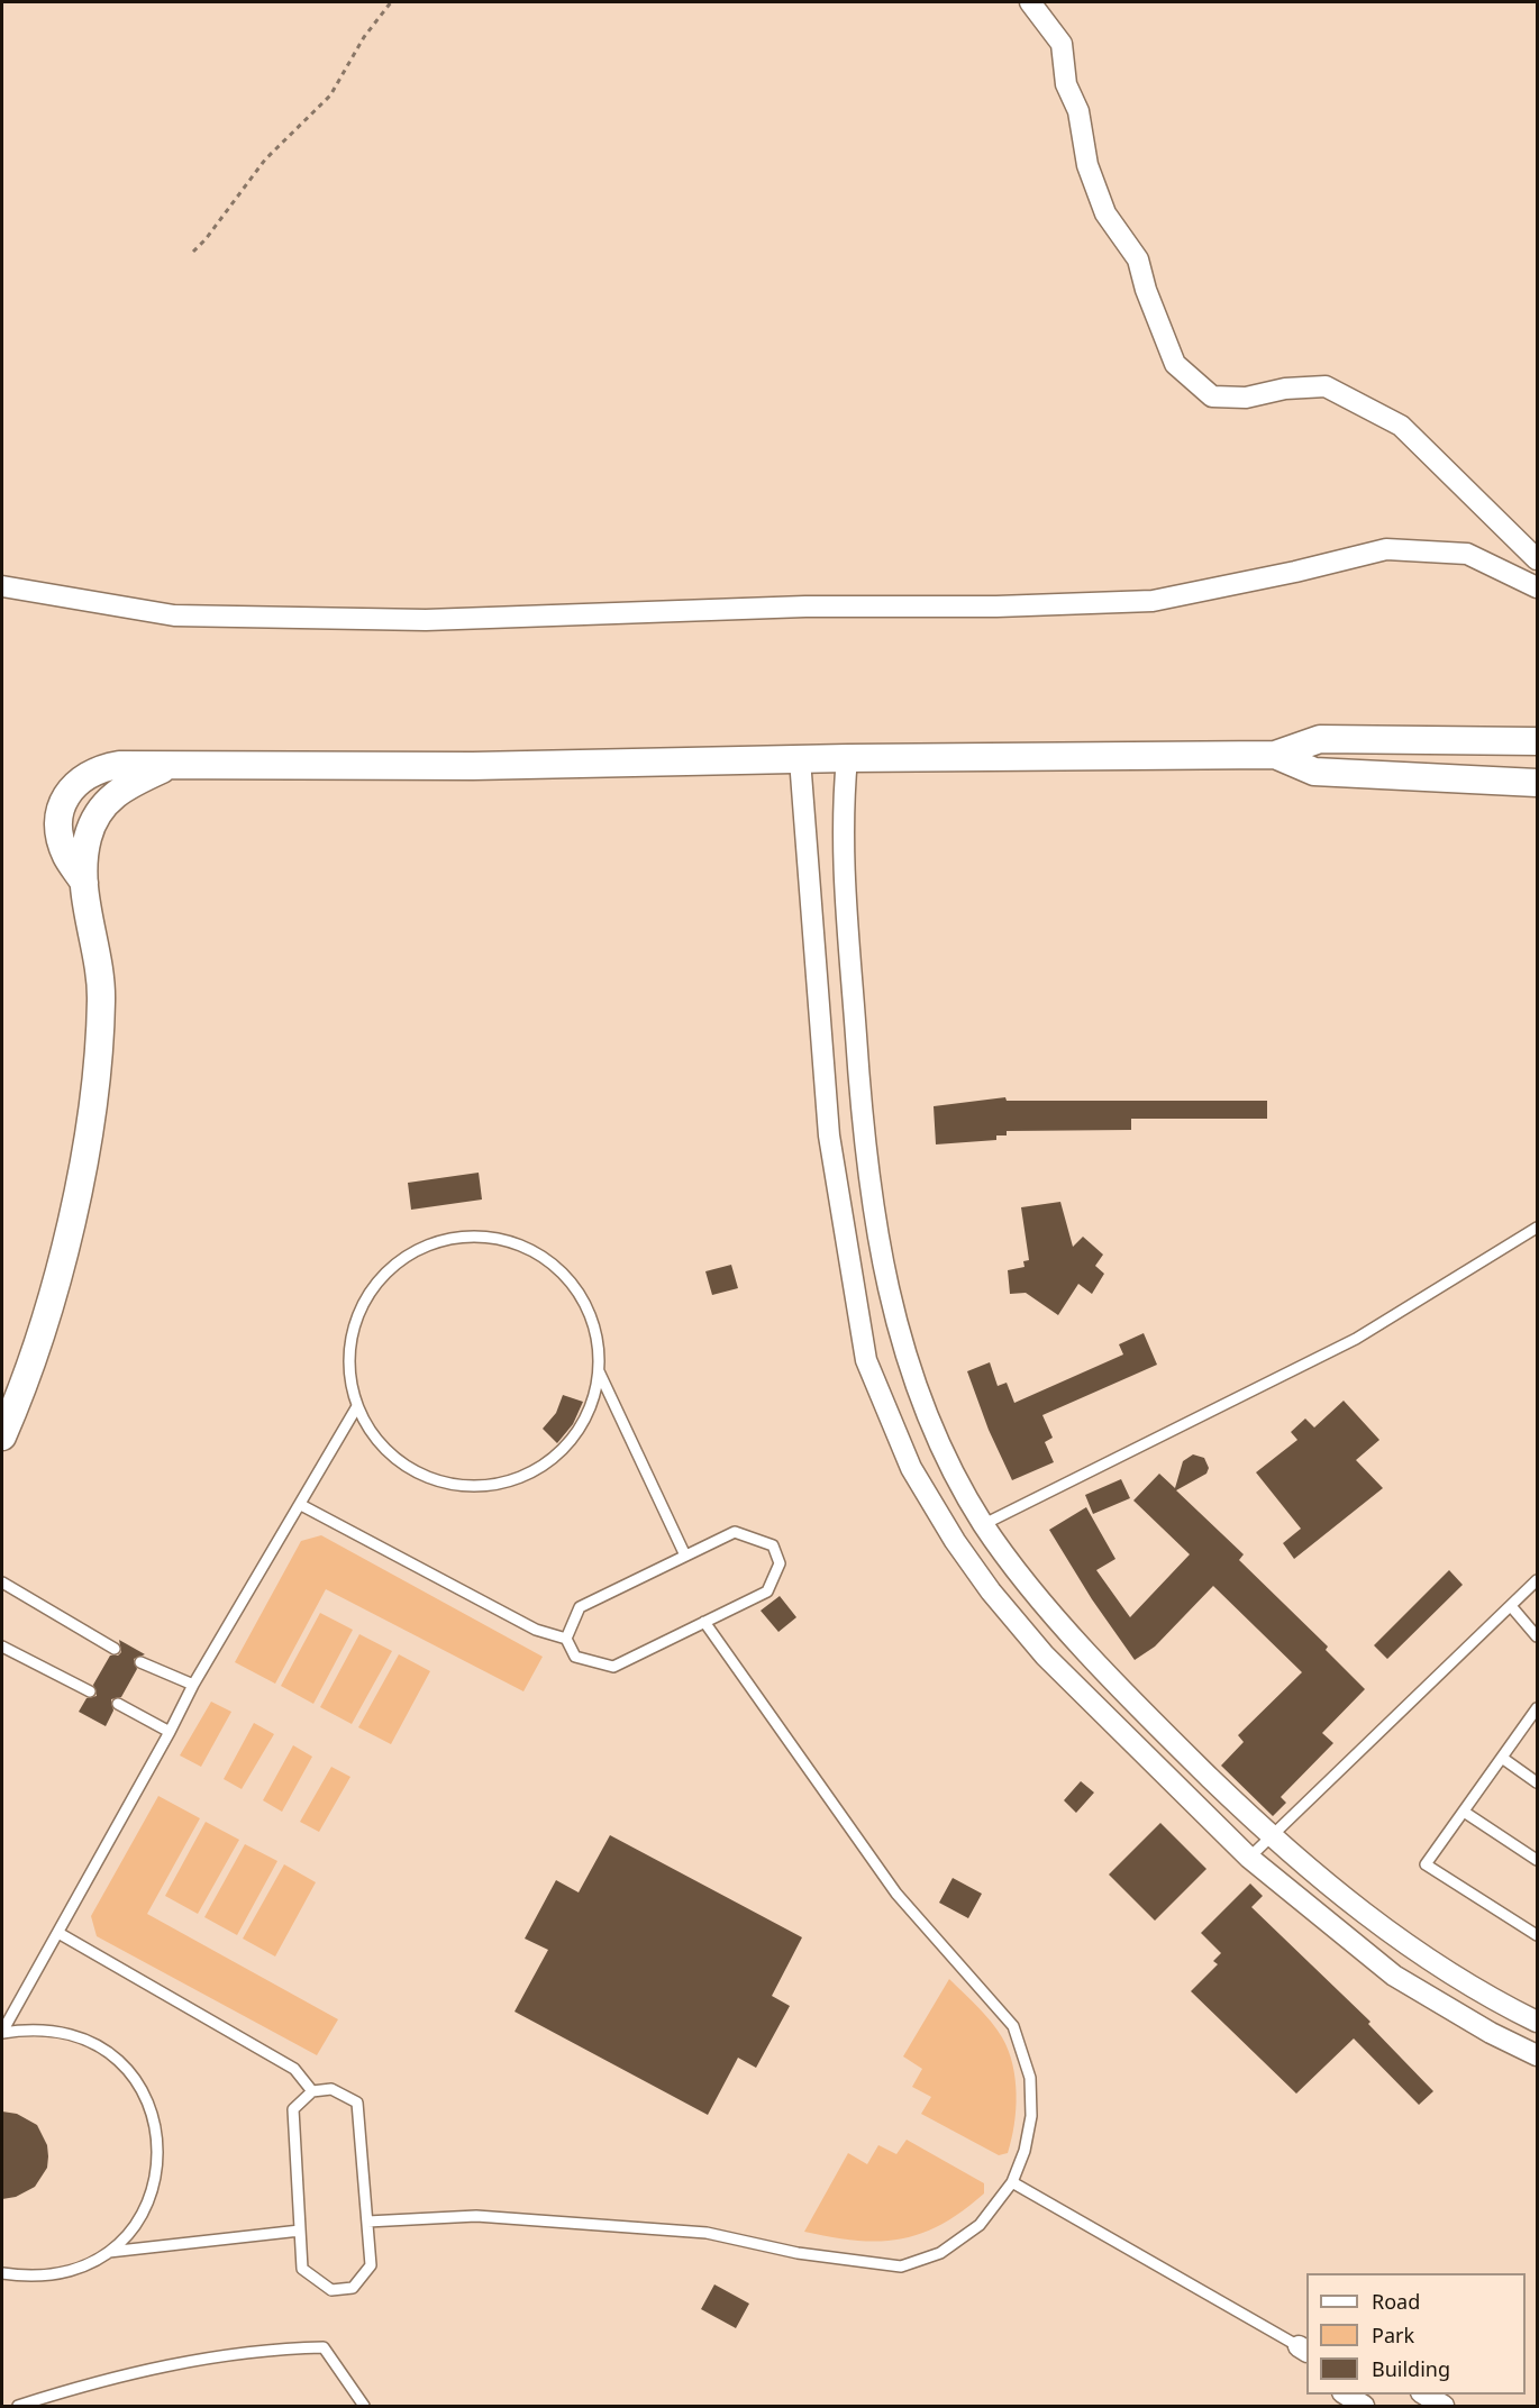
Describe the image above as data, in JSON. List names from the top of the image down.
{
  "legend": ["Road", "Park", "Building"]
}
